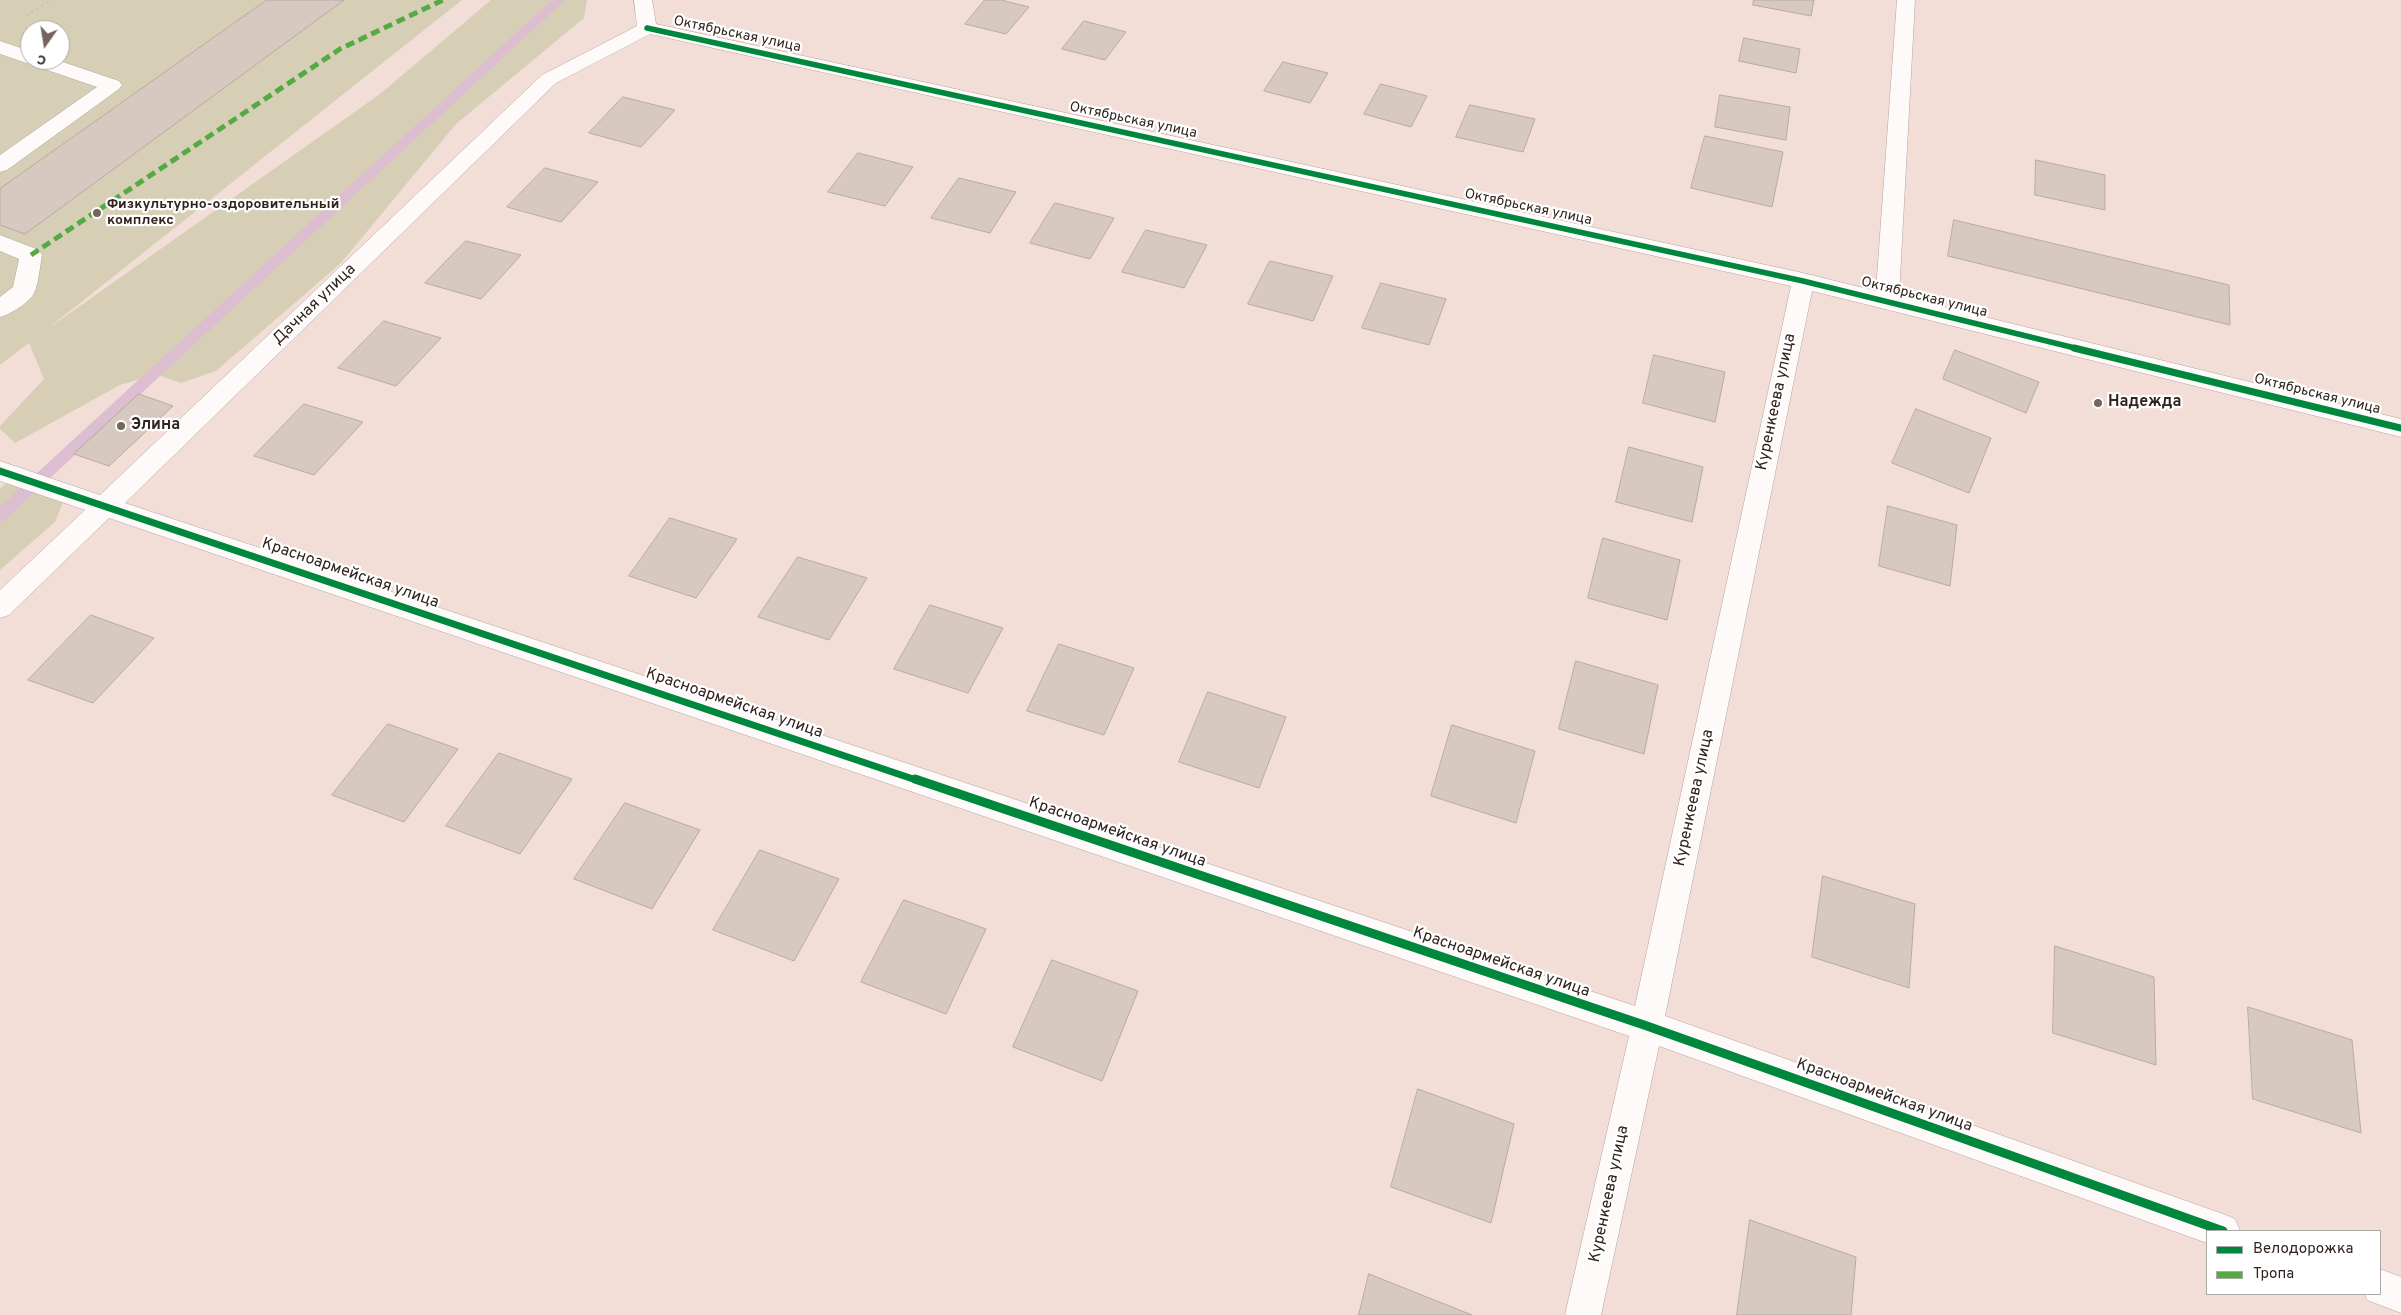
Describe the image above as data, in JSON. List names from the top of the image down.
{
  "streets": {
    "street": [
      "Октябрьская улица",
      "Дачная улица",
      "Куренкеева улица",
      "Красноармейская улица"
    ]
  },
  "crossings": [
    ["Октябрьская улица", "Дачная улица"],
    ["Октябрьская улица", "Куренкеева улица"],
    ["Дачная улица", "Красноармейская улица"],
    ["Куренкеева улица", "Красноармейская улица"]
  ],
  "places": ["Физкультурно-оздоровительный комплекс", "Надежда", "Элина"],
  "legend": ["Велодорожка", "Тропа"],
  "north": "bottom"
}
